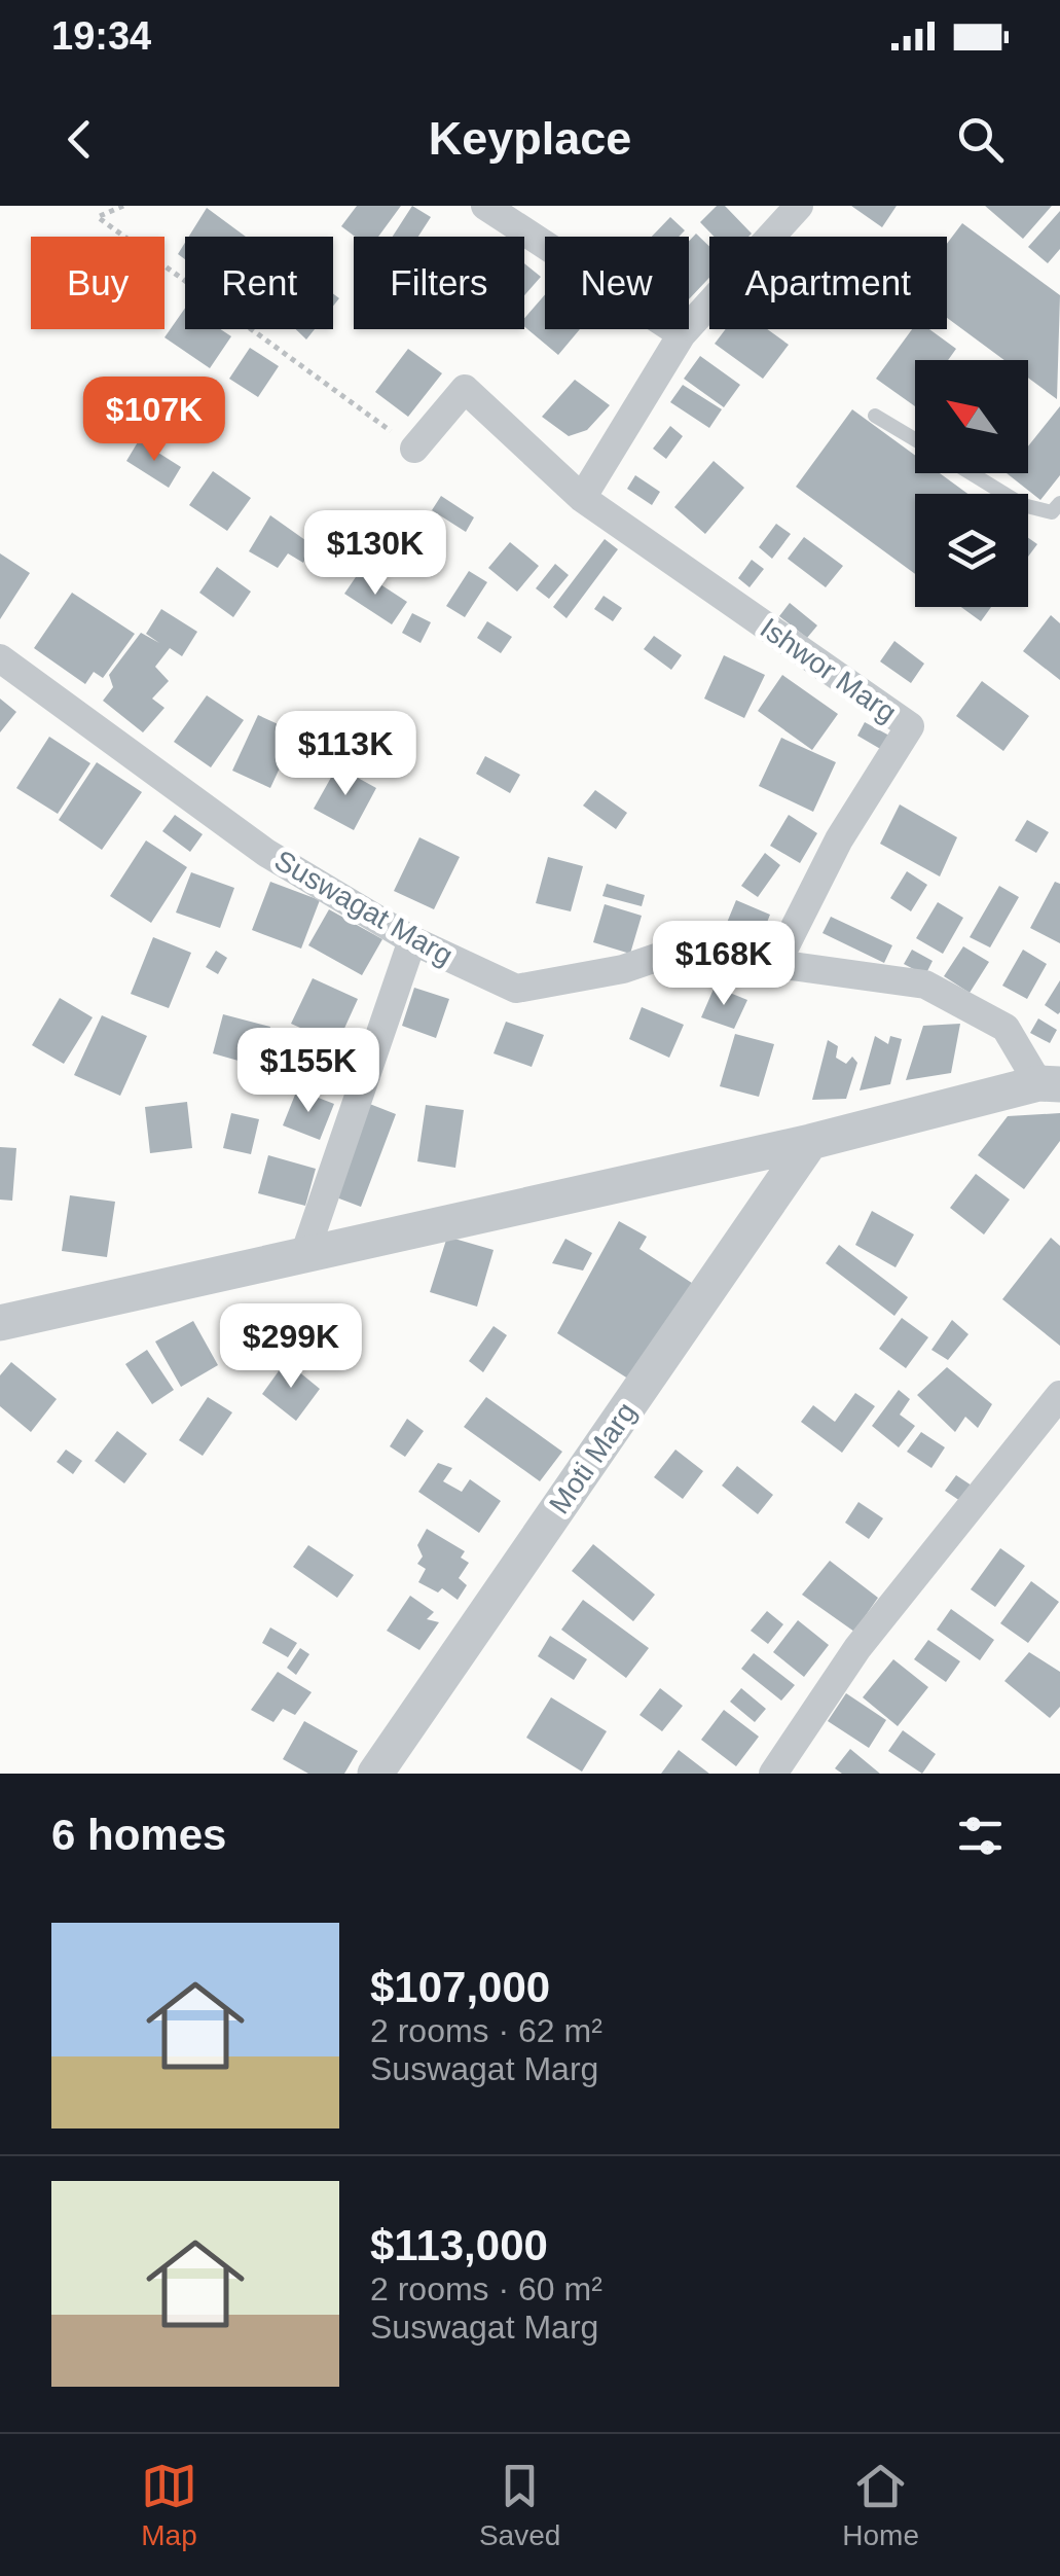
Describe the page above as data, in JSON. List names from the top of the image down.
{
  "streets": {
    "street": ["Ishwor Marg", "Suswagat Marg", "Moti Marg"]
  },
  "crossings": [
    ["Ishwor Marg", "Suswagat Marg"]
  ],
  "north": "top left",
  "page": {
    "status": "19:34",
    "header": "Keyplace",
    "chip": [
      "Buy",
      "Rent",
      "Filters",
      "New",
      "Apartment"
    ],
    "price": [
      "$107K",
      "$130K",
      "$113K",
      "$168K",
      "$155K",
      "$299K"
    ],
    "heading": "6 homes",
    "list": [
      {
        "name": "$107,000",
        "note": "2 rooms · 62 m² · Suswagat Marg"
      },
      {
        "name": "$113,000",
        "note": "2 rooms · 60 m² · Suswagat Marg"
      }
    ],
    "tabs": ["Map", "Saved", "Home"]
  }
}
